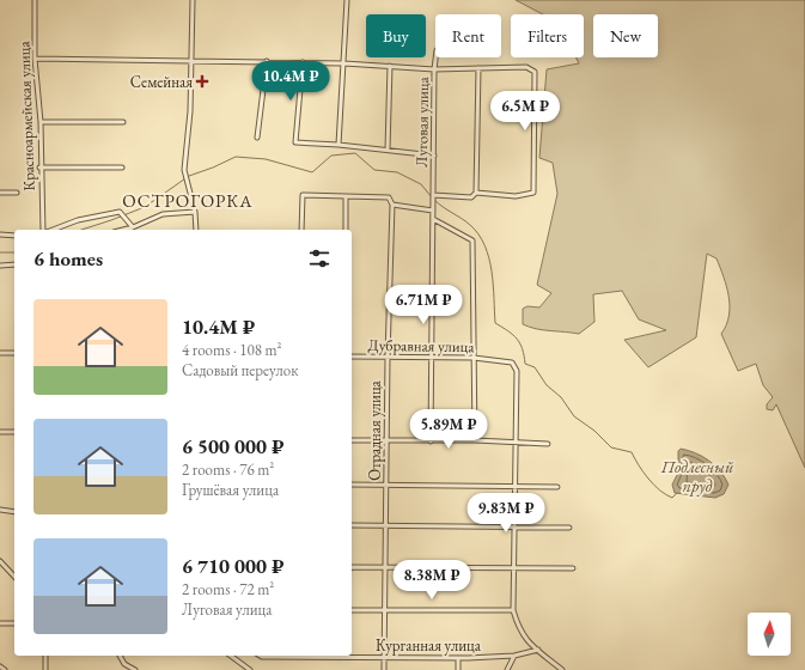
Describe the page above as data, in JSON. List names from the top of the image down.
{
  "streets": {
    "street": [
      "Красноармейская улица",
      "Луговая улица",
      "Дубравная улица",
      "Отрадная улица",
      "Курганная улица"
    ]
  },
  "crossings": [
    ["Дубравная улица", "Отрадная улица"],
    ["Отрадная улица", "Курганная улица"]
  ],
  "districts": ["ОСТРОГОРКА"],
  "water": ["Подлесный пруд"],
  "places": {
    "health": ["Семейная"]
  },
  "north": "top",
  "page": {
    "chip": [
      "Buy",
      "Rent",
      "Filters",
      "New"
    ],
    "price": [
      "10.4M ₽",
      "6.5M ₽",
      "6.71M ₽",
      "5.89M ₽",
      "9.83M ₽",
      "8.38M ₽"
    ],
    "heading": "6 homes",
    "list": [
      {
        "name": "10.4M ₽",
        "note": "4 rooms · 108 m² · Садовый переулок"
      },
      {
        "name": "6 500 000 ₽",
        "note": "2 rooms · 76 m² · Грушёвая улица"
      },
      {
        "name": "6 710 000 ₽",
        "note": "2 rooms · 72 m² · Луговая улица"
      }
    ]
  }
}
